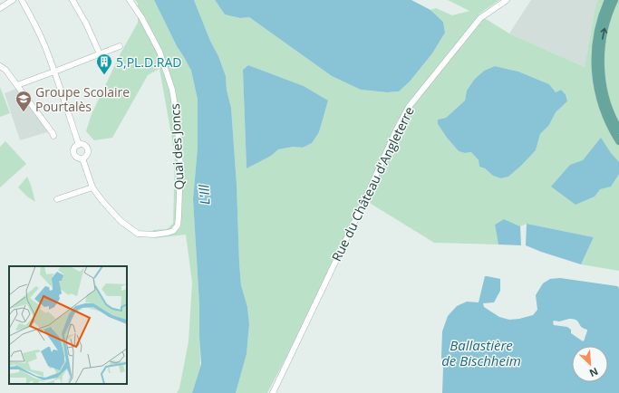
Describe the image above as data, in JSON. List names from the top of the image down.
{
  "streets": {
    "street": ["Quai des Joncs", "Rue du Château d'Angleterre"]
  },
  "water": ["L'Ill", "Ballastière de Bischheim"],
  "places": {
    "building": ["5,PL.D.RAD"],
    "school or university": ["Groupe Scolaire Pourtalès"]
  },
  "north": "bottom right"
}
